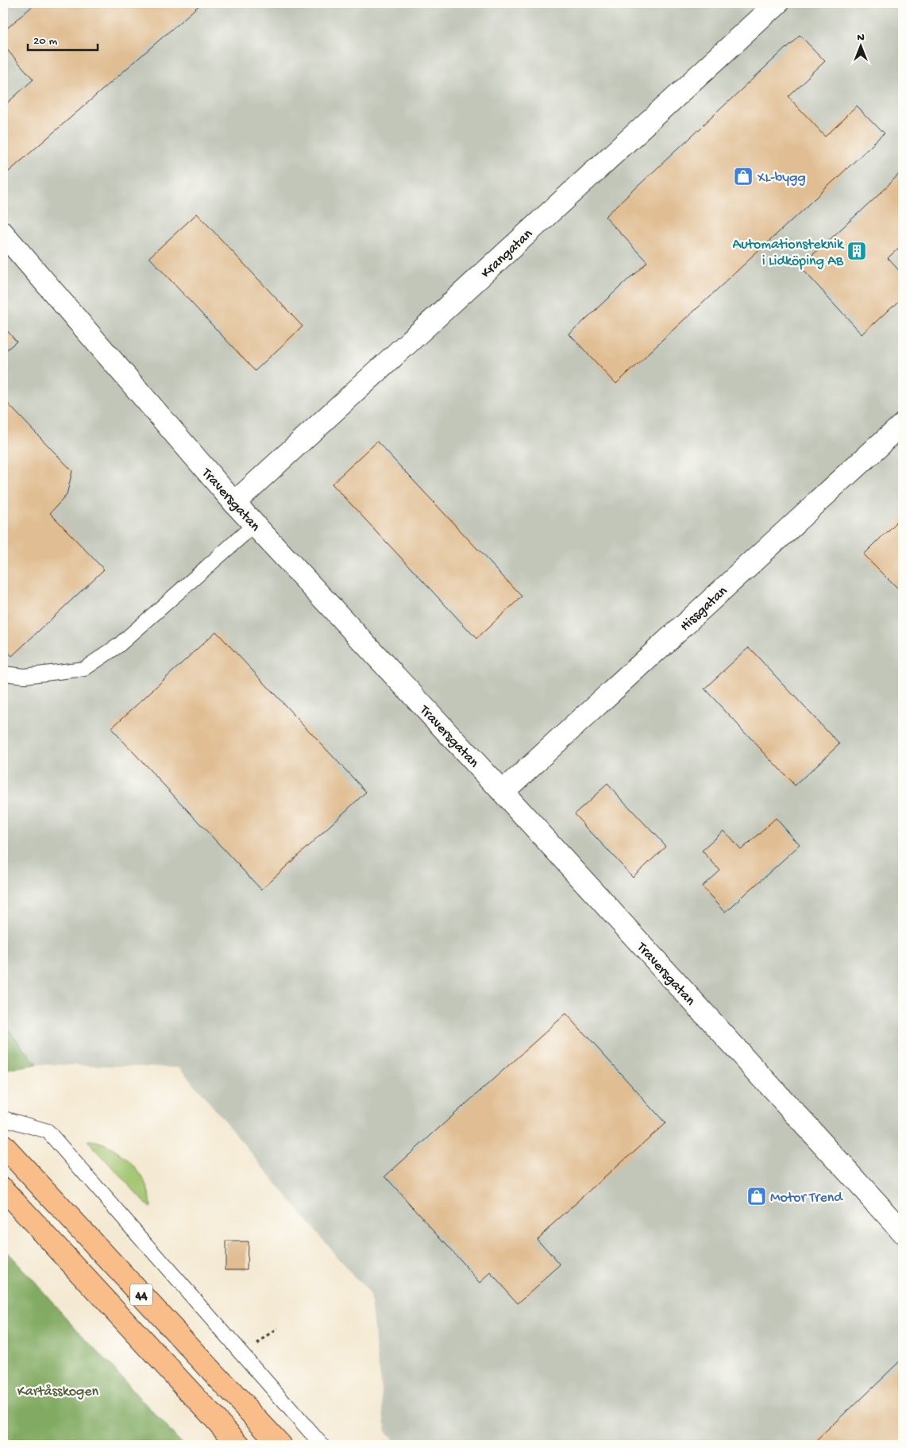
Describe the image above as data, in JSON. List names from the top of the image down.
{
  "streets": {
    "main road": ["44"],
    "street": ["Krangatan", "Traversgatan", "Hissgatan"]
  },
  "crossings": [
    ["Krangatan", "Traversgatan"],
    ["Traversgatan", "Hissgatan"]
  ],
  "parks": ["Kartåsskogen"],
  "places": {
    "shop": ["XL-bygg", "Motor Trend"],
    "building": ["Automationsteknik i Lidköping AB"]
  },
  "scale_bar": "20 m",
  "north": "top"
}
